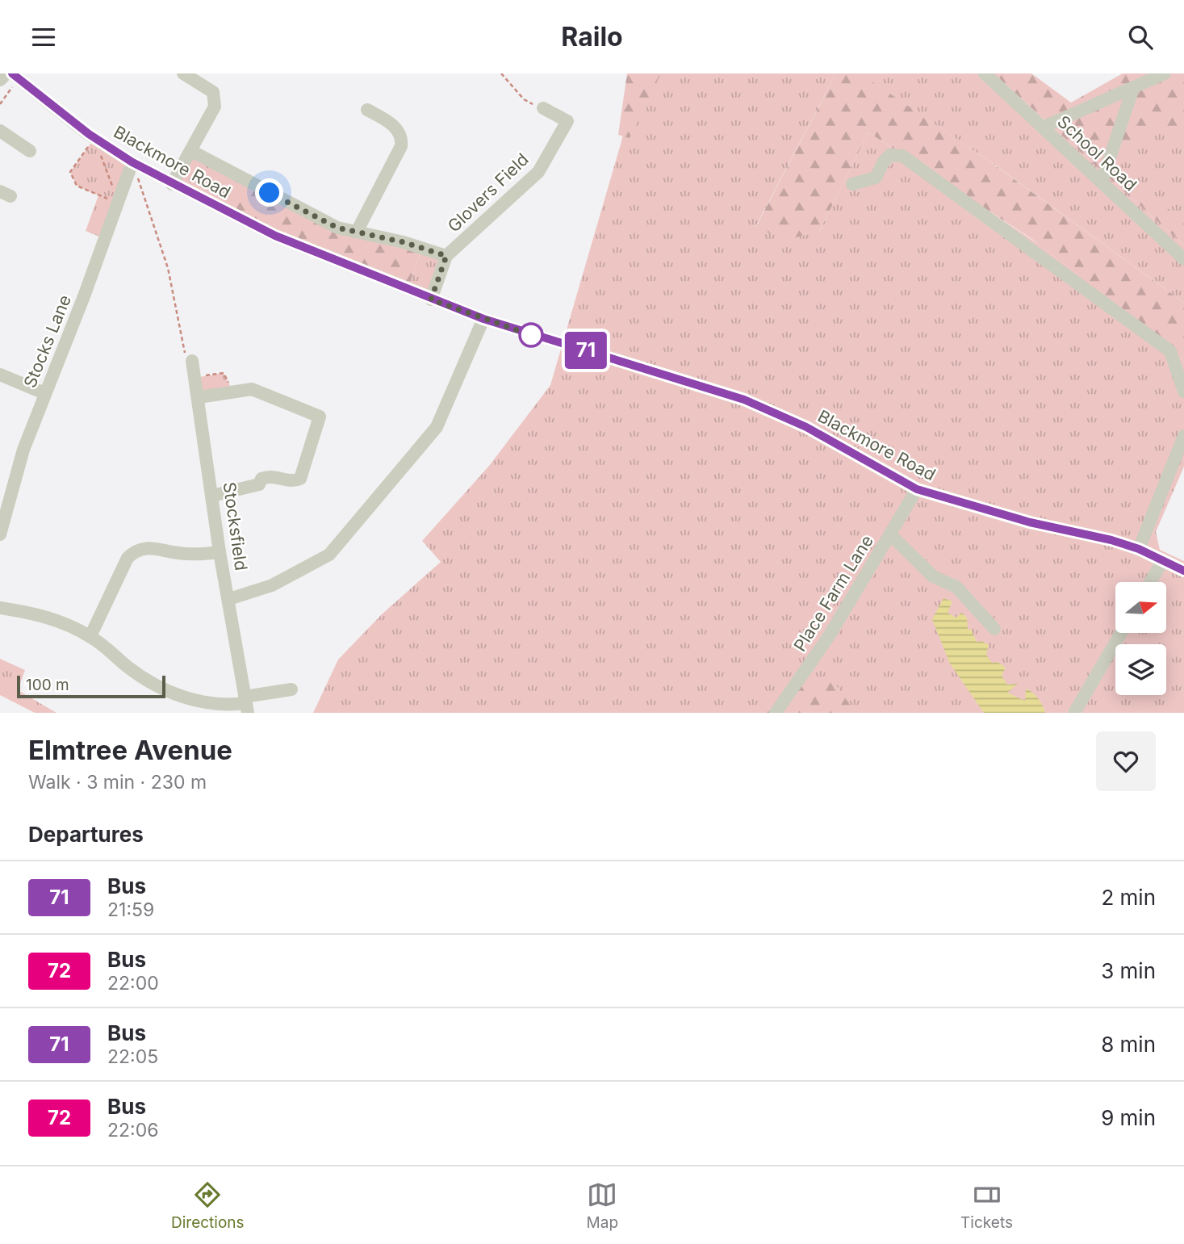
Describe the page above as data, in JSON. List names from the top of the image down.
{
  "streets": {
    "street": [
      "School Road",
      "Blackmore Road",
      "Glovers Field",
      "Stocks Lane",
      "Stocksfield",
      "Place Farm Lane"
    ]
  },
  "crossings": [
    ["Blackmore Road", "Glovers Field"],
    ["Blackmore Road", "Stocks Lane"],
    ["Blackmore Road", "Place Farm Lane"]
  ],
  "lines": ["bus line 71"],
  "scale_bar": "100 m",
  "north": "right",
  "page": {
    "header": "Railo",
    "on_map": "71",
    "scale": "100 m",
    "heading": [
      ["Elmtree Avenue", "Walk · 3 min · 230 m"],
      "Departures"
    ],
    "list": [
      {
        "mark": "71",
        "name": "Bus",
        "note": "21:59",
        "value": "2 min"
      },
      {
        "mark": "72",
        "name": "Bus",
        "note": "22:00",
        "value": "3 min"
      },
      {
        "mark": "71",
        "name": "Bus",
        "note": "22:05",
        "value": "8 min"
      },
      {
        "mark": "72",
        "name": "Bus",
        "note": "22:06",
        "value": "9 min"
      }
    ],
    "tabs": ["Directions", "Map", "Tickets"]
  }
}
